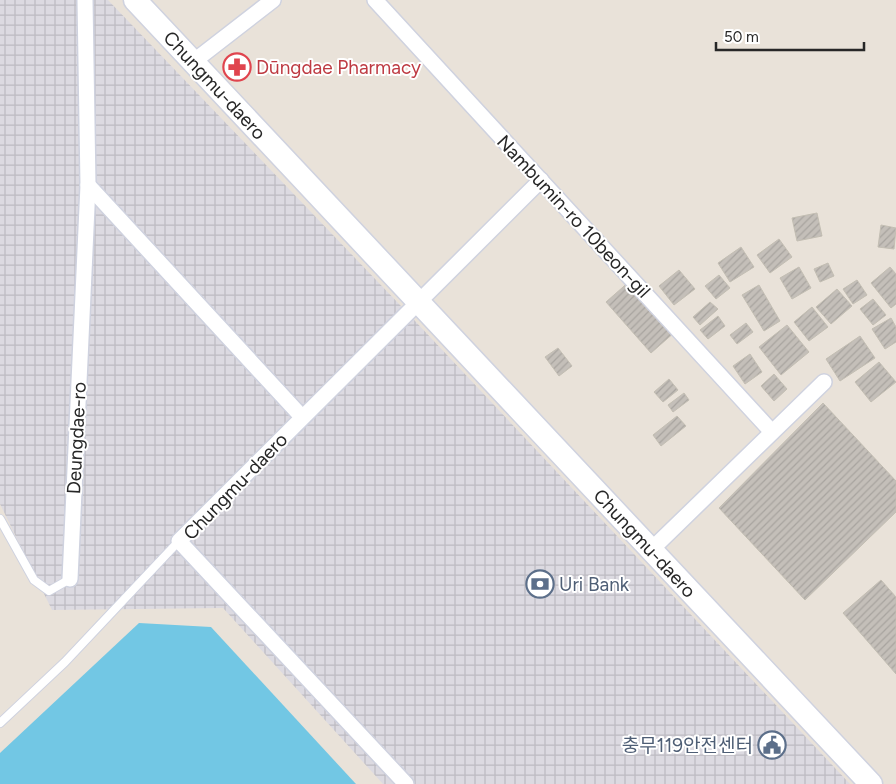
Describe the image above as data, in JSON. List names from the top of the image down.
{
  "streets": {
    "main road": ["Chungmu-daero"],
    "street": ["Nambumin-ro 10beon-gil", "Deungdae-ro"]
  },
  "crossings": [
    ["Chungmu-daero", "Nambumin-ro 10beon-gil"]
  ],
  "places": {
    "pharmacy": ["Dūngdae Pharmacy"],
    "bank": ["Uri Bank"],
    "public building": ["충무119안전센터"]
  },
  "scale_bar": "50 m"
}
